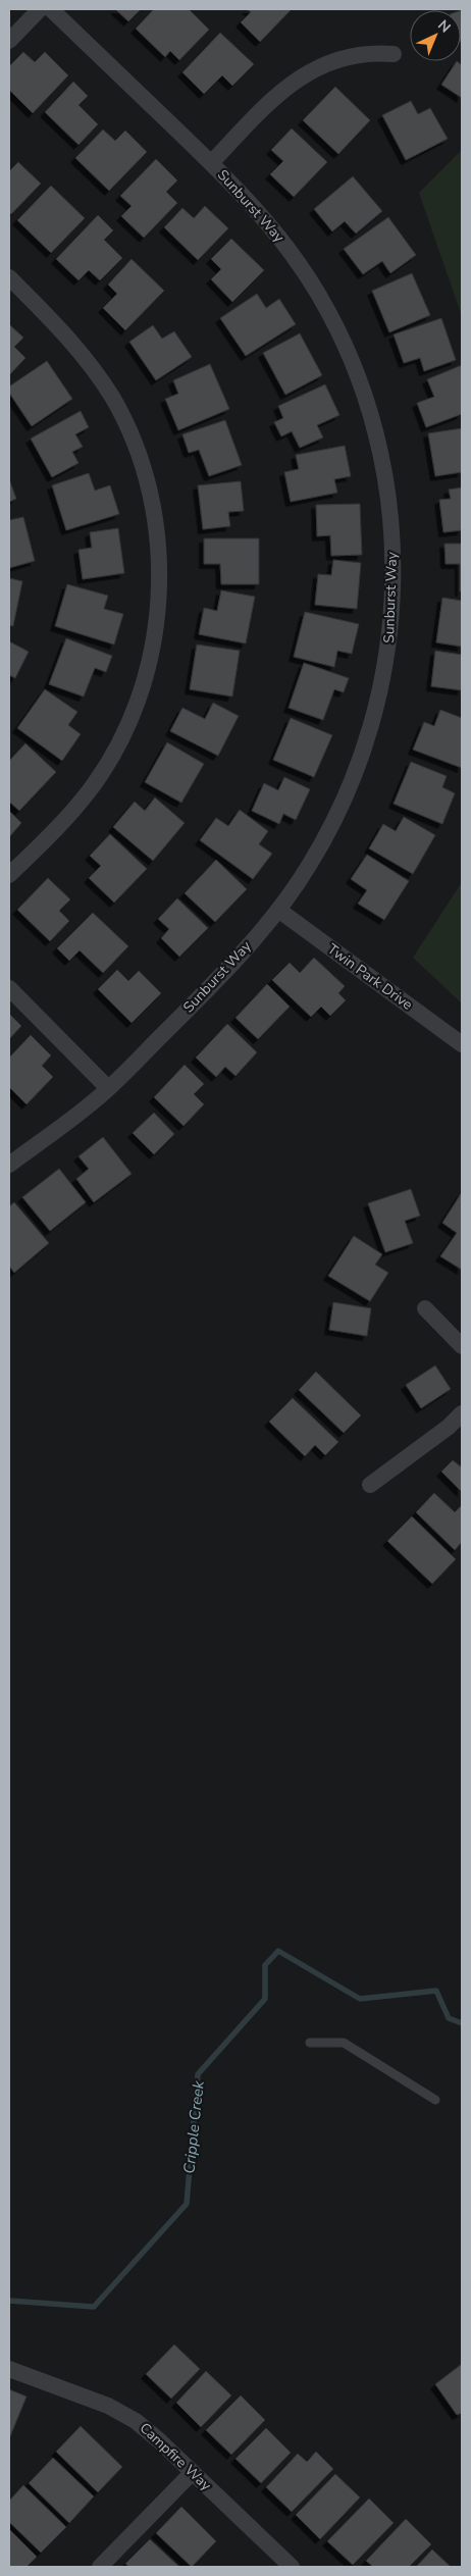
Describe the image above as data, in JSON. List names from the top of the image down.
{
  "streets": {
    "street": ["Sunburst Way", "Twin Park Drive", "Campfire Way"]
  },
  "crossings": [
    ["Sunburst Way", "Twin Park Drive"]
  ],
  "water": ["Cripple Creek"],
  "north": "top right"
}
